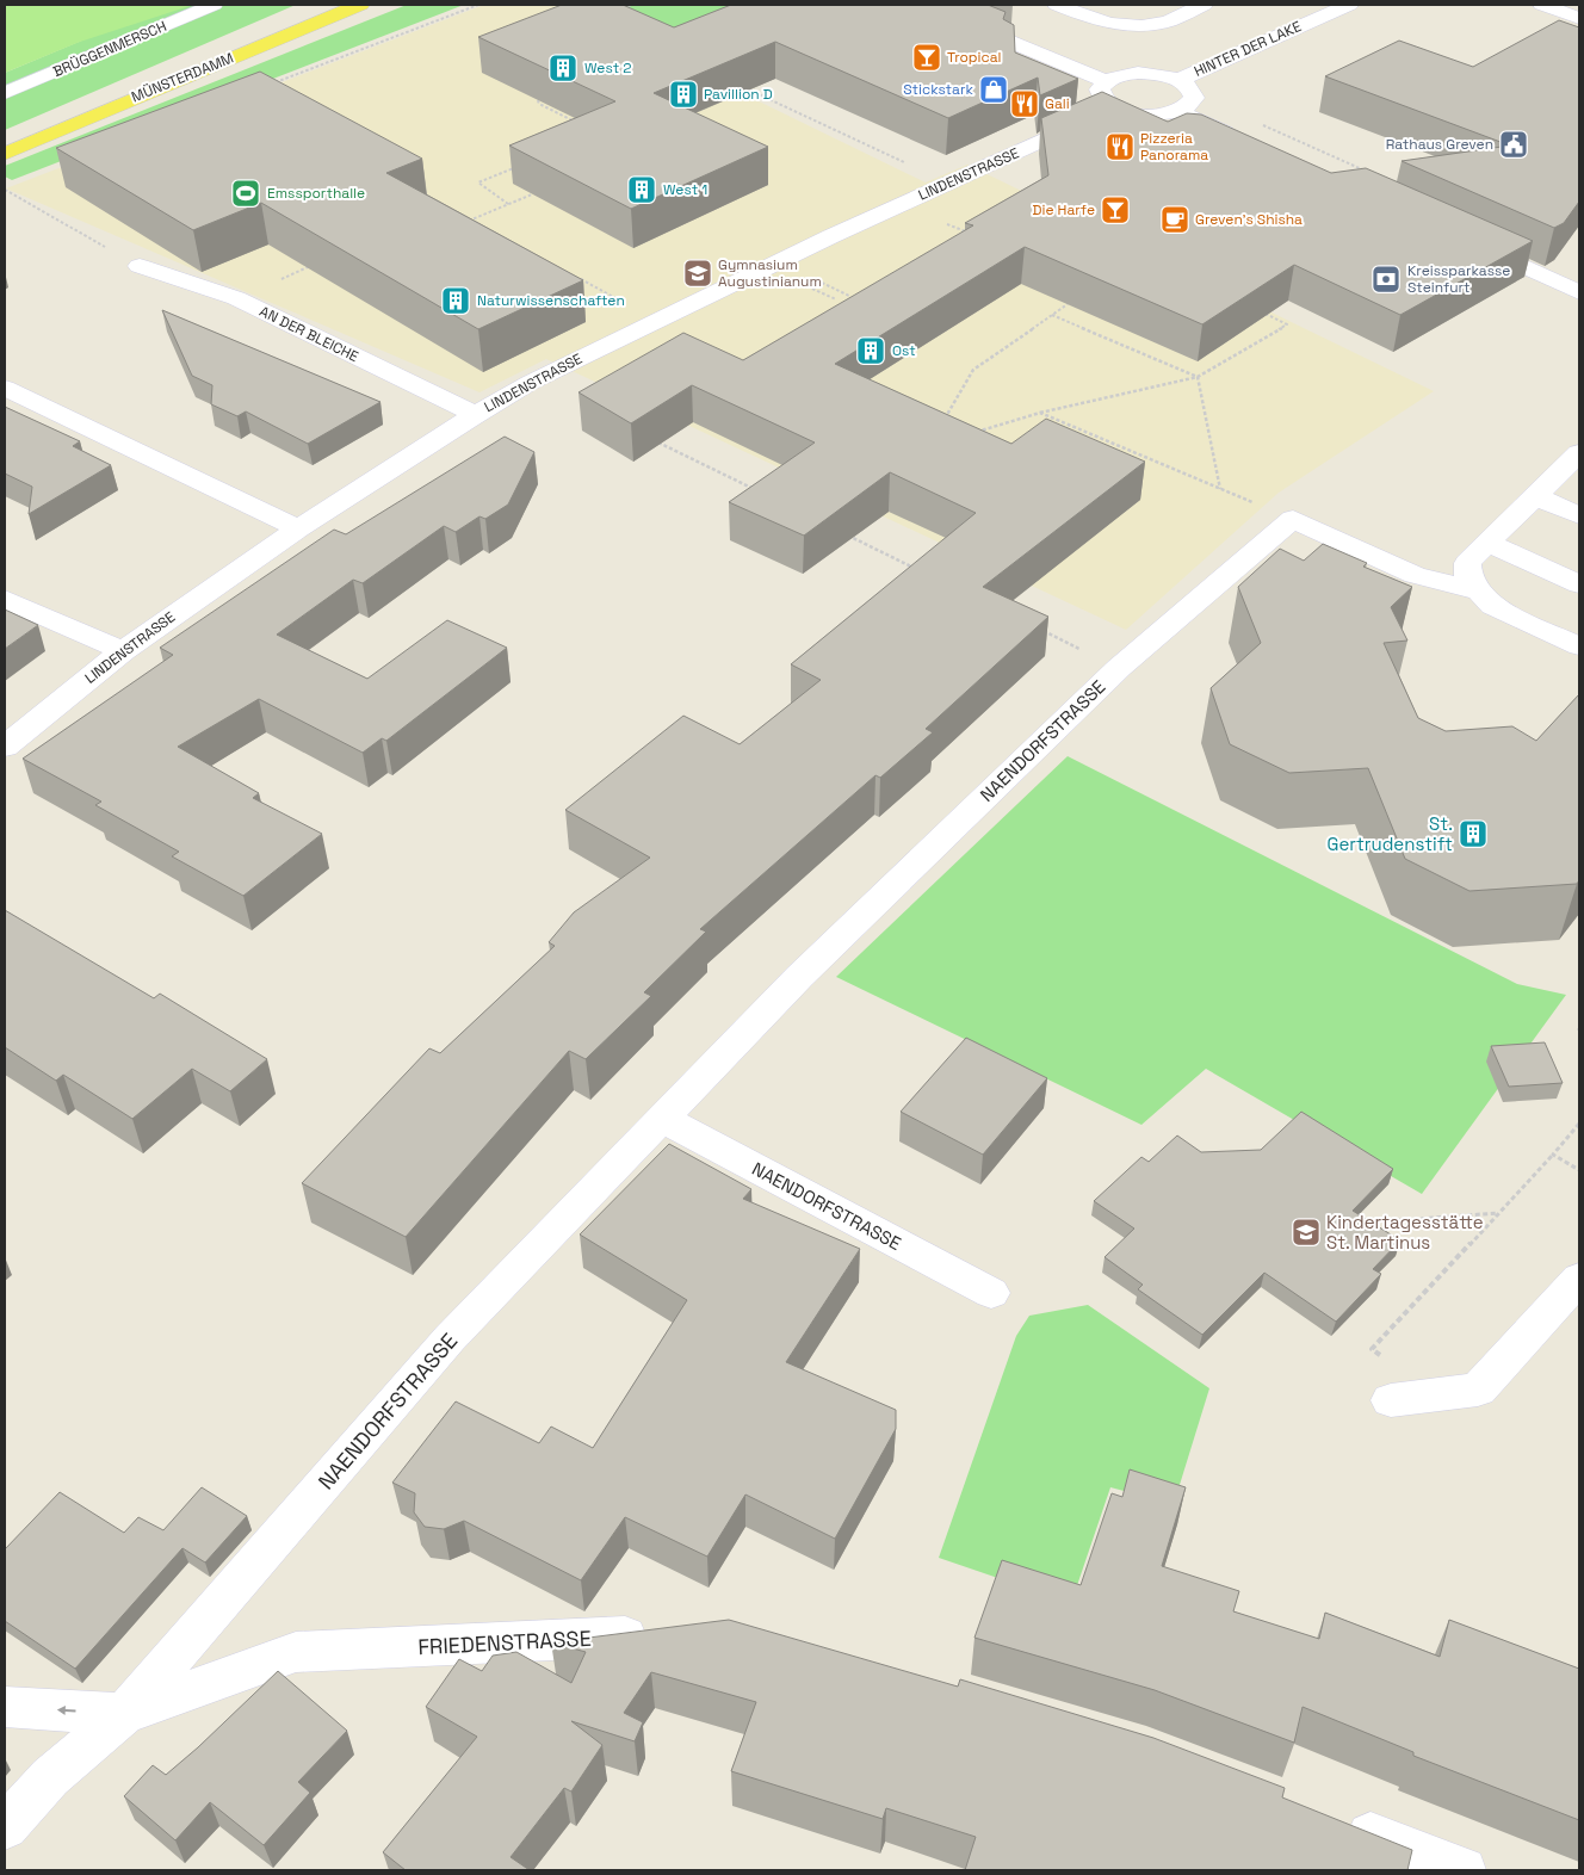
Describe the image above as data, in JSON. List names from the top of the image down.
{
  "streets": {
    "main road": ["MÜNSTERDAMM"],
    "street": [
      "BRÜGGENMERSCH",
      "HINTER DER LAKE",
      "LINDENSTRASSE",
      "AN DER BLEICHE",
      "NAENDORFSTRASSE",
      "FRIEDENSTRASSE"
    ]
  },
  "crossings": [
    ["LINDENSTRASSE", "AN DER BLEICHE"],
    ["NAENDORFSTRASSE", "FRIEDENSTRASSE"]
  ],
  "places": {
    "bar": ["Tropical", "Die Harfe"],
    "building": [
      "West 2",
      "Pavillion D",
      "West 1",
      "Naturwissenschaften",
      "Ost",
      "St. Gertrudenstift"
    ],
    "shop": ["Stickstark"],
    "restaurant": ["Gali", "Pizzeria Panorama"],
    "public building": ["Rathaus Greven"],
    "sports": ["Emssporthalle"],
    "cafe": ["Greven's Shisha"],
    "school or university": ["Gymnasium Augustinianum", "Kindertagesstätte St. Martinus"],
    "bank": ["Kreissparkasse Steinfurt"]
  }
}
